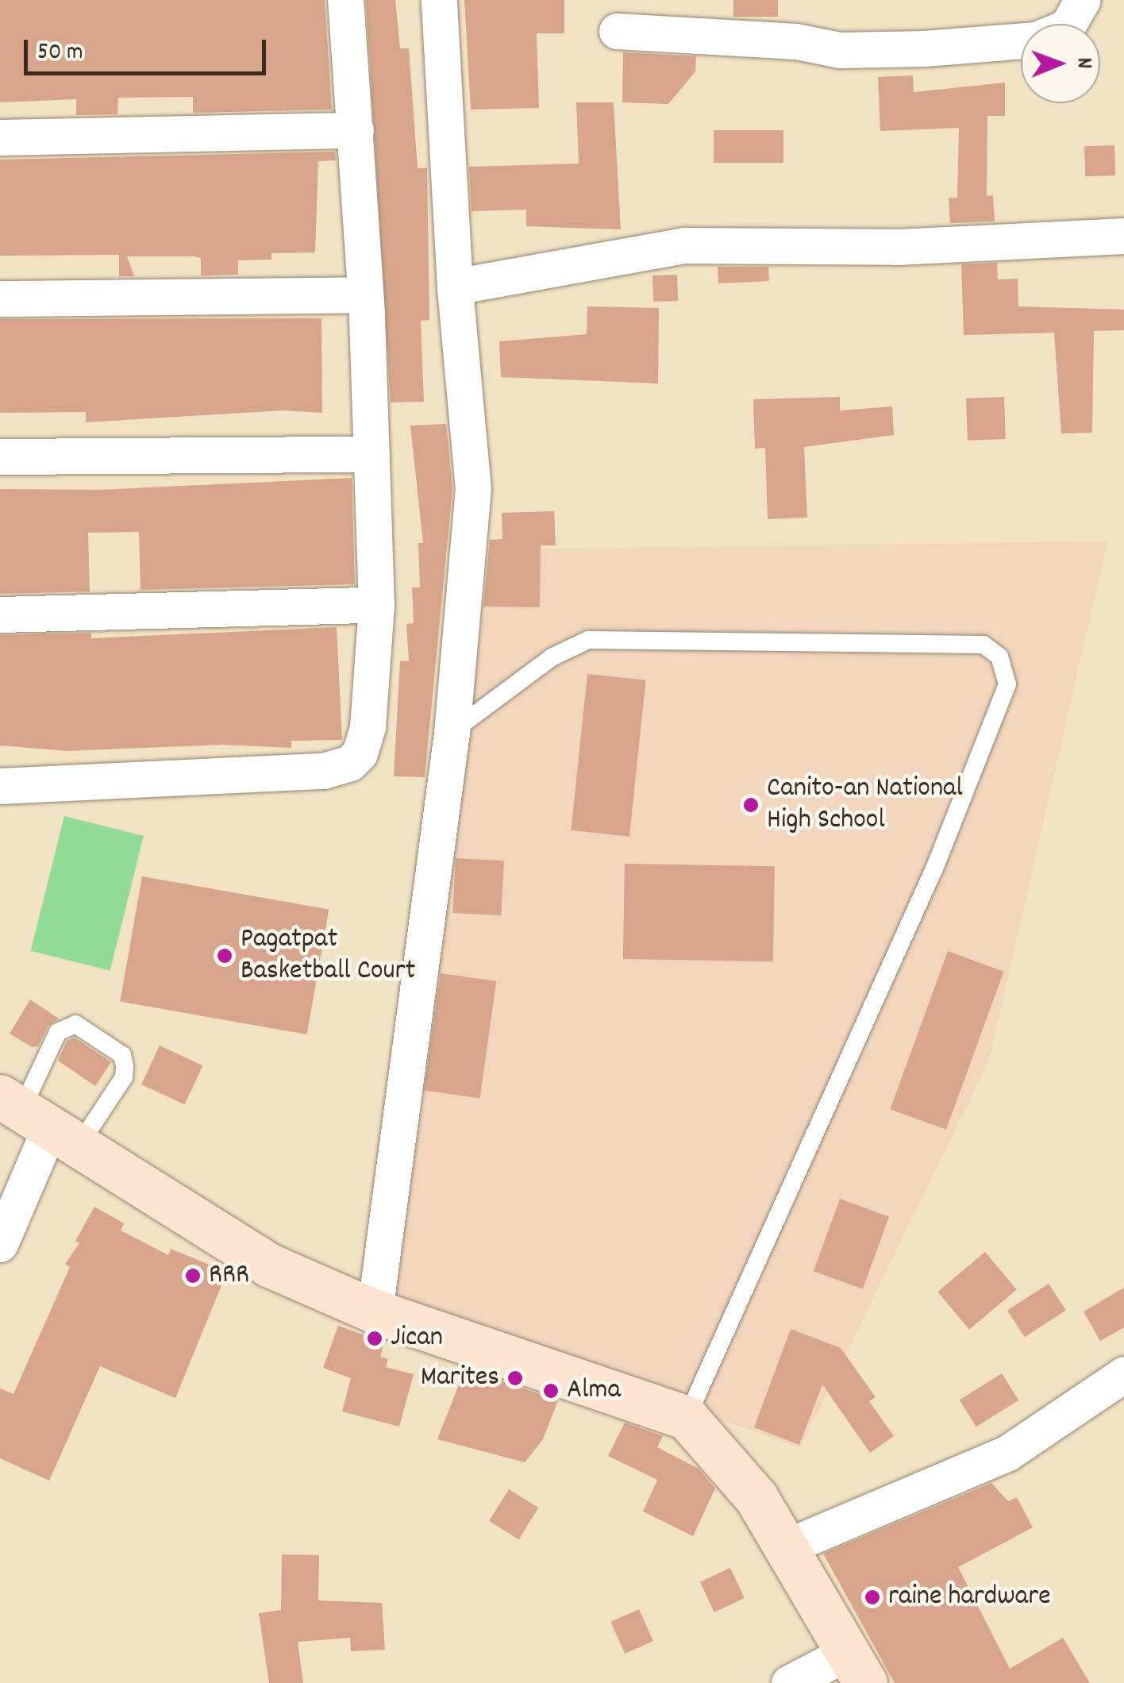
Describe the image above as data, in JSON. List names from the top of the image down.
{
  "places": [
    "Canito-an National High School",
    "Pagatpat Basketball Court",
    "RRR",
    "Jican",
    "Marites",
    "Alma",
    "raine hardware"
  ],
  "scale_bar": "50 m",
  "north": "right"
}
